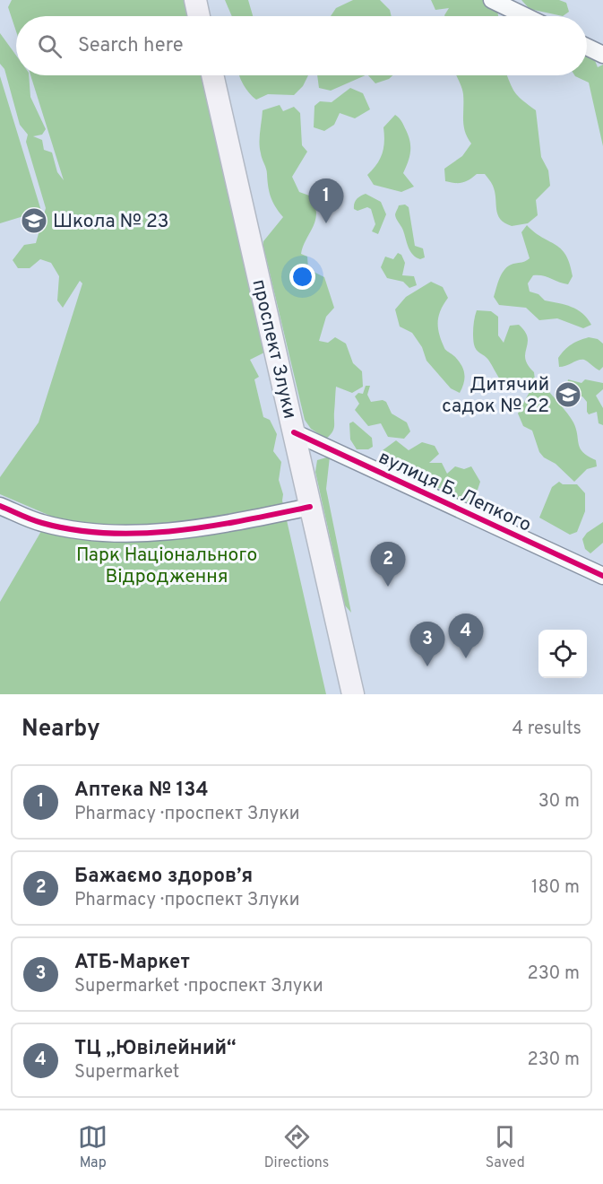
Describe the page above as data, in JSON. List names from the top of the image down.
{
  "streets": {
    "main road": ["проспект Злуки"],
    "street": ["вулиця Б. Лепкого"]
  },
  "crossings": [
    ["проспект Злуки", "вулиця Б. Лепкого"]
  ],
  "parks": ["Парк Національного Відродження"],
  "places": {
    "school or university": ["Школа № 23", "Дитячий садок № 22"]
  },
  "page": {
    "search": "Search here",
    "pins": [
      "1",
      "2",
      "4",
      "3"
    ],
    "heading": ["Nearby", "4 results"],
    "list": [
      {
        "mark": "1",
        "name": "Аптека № 134",
        "note": "Pharmacy · проспект Злуки",
        "value": "30 m"
      },
      {
        "mark": "2",
        "name": "Бажаємо здоров’я",
        "note": "Pharmacy · проспект Злуки",
        "value": "180 m"
      },
      {
        "mark": "3",
        "name": "АТБ-Маркет",
        "note": "Supermarket · проспект Злуки",
        "value": "230 m"
      },
      {
        "mark": "4",
        "name": "ТЦ „Ювілейний“",
        "note": "Supermarket",
        "value": "230 m"
      }
    ],
    "nav": ["Map", "Directions", "Saved"]
  }
}
